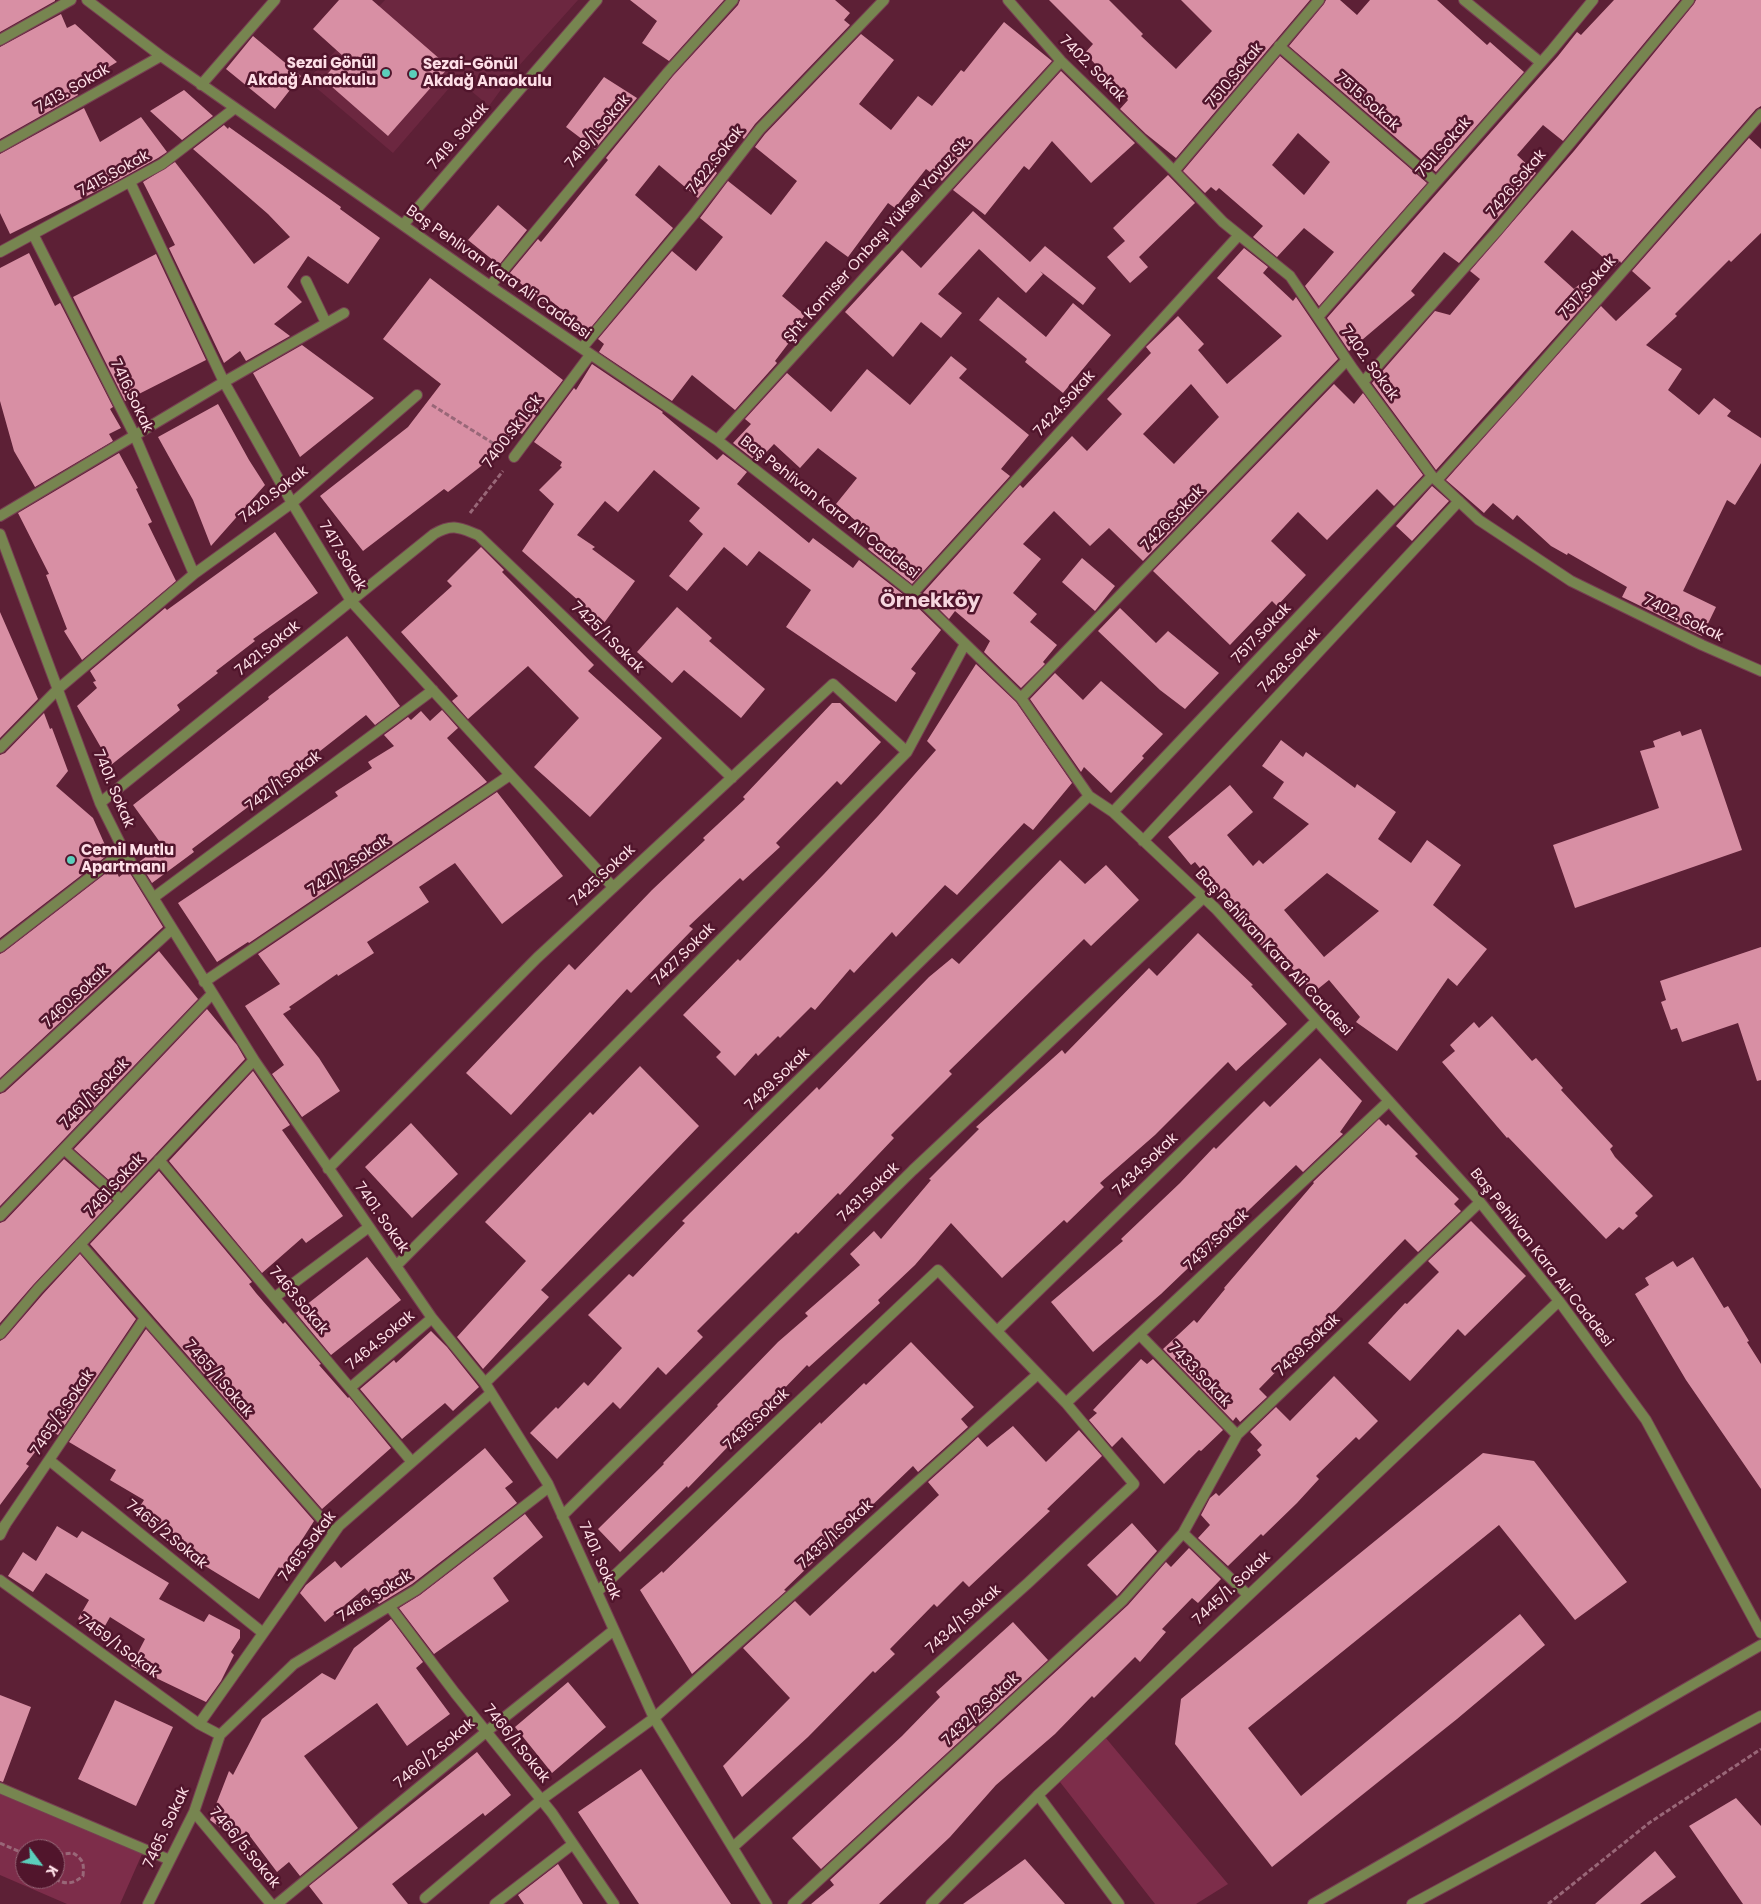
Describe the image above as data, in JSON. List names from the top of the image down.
{
  "streets": {
    "street": [
      "7402. Sokak",
      "7510.Sokak",
      "7413. Sokak",
      "7515.Sokak",
      "7419/1.Sokak",
      "7419. Sokak",
      "7511.Sokak",
      "7422.Sokak",
      "7415.Sokak",
      "7426.Sokak",
      "Şht. Komiser Onbaşı Yüksel Yavuz Sk.",
      "Baş Pehlivan Kara Ali Caddesi",
      "7517.Sokak",
      "7416.Sokak",
      "7424.Sokak",
      "7400.Sk 1.Çk",
      "7420.Sokak",
      "7417.Sokak",
      "7425/1.Sokak",
      "7421.Sokak",
      "7428.Sokak",
      "7421/1.Sokak",
      "7401. Sokak",
      "7421/2.Sokak",
      "7425.Sokak",
      "7427.Sokak",
      "7460.Sokak",
      "7429.Sokak",
      "7461/1.Sokak",
      "7434.Sokak",
      "7461.Sokak",
      "7431.Sokak",
      "7437.Sokak",
      "7463.Sokak",
      "7464.Sokak",
      "7439.Sokak",
      "7433.Sokak",
      "7465/1.Sokak",
      "7465/3.Sokak",
      "7435.Sokak",
      "7465/2.Sokak",
      "7435/1.Sokak",
      "7465.Sokak",
      "7445/1. Sokak",
      "7466.Sokak",
      "7434/1.Sokak",
      "7459/1.Sokak",
      "7432/2.Sokak",
      "7466/1.Sokak",
      "7466/2.Sokak",
      "7465. Sokak",
      "7466/5.Sokak"
    ]
  },
  "crossings": [
    ["7402. Sokak", "7510.Sokak"],
    ["7402. Sokak", "7511.Sokak"],
    ["7402. Sokak", "7426.Sokak"],
    ["7402. Sokak", "Şht. Komiser Onbaşı Yüksel Yavuz Sk."],
    ["7402. Sokak", "7517.Sokak"],
    ["7402. Sokak", "7424.Sokak"],
    ["7402. Sokak", "7428.Sokak"],
    ["7510.Sokak", "7515.Sokak"],
    ["7413. Sokak", "Baş Pehlivan Kara Ali Caddesi"],
    ["7515.Sokak", "7511.Sokak"],
    ["7419/1.Sokak", "Baş Pehlivan Kara Ali Caddesi"],
    ["7419. Sokak", "Baş Pehlivan Kara Ali Caddesi"],
    ["7422.Sokak", "Baş Pehlivan Kara Ali Caddesi"],
    ["7422.Sokak", "7400.Sk 1.Çk"],
    ["7415.Sokak", "Baş Pehlivan Kara Ali Caddesi"],
    ["7415.Sokak", "7416.Sokak"],
    ["7415.Sokak", "7417.Sokak"],
    ["7426.Sokak", "Baş Pehlivan Kara Ali Caddesi"],
    ["Şht. Komiser Onbaşı Yüksel Yavuz Sk.", "Baş Pehlivan Kara Ali Caddesi"],
    ["Baş Pehlivan Kara Ali Caddesi", "7517.Sokak"],
    ["Baş Pehlivan Kara Ali Caddesi", "7424.Sokak"],
    ["Baş Pehlivan Kara Ali Caddesi", "7400.Sk 1.Çk"],
    ["Baş Pehlivan Kara Ali Caddesi", "7428.Sokak"],
    ["Baş Pehlivan Kara Ali Caddesi", "7427.Sokak"],
    ["Baş Pehlivan Kara Ali Caddesi", "7429.Sokak"],
    ["Baş Pehlivan Kara Ali Caddesi", "7434.Sokak"],
    ["Baş Pehlivan Kara Ali Caddesi", "7431.Sokak"],
    ["Baş Pehlivan Kara Ali Caddesi", "7437.Sokak"],
    ["Baş Pehlivan Kara Ali Caddesi", "7439.Sokak"],
    ["Baş Pehlivan Kara Ali Caddesi", "7445/1. Sokak"],
    ["7416.Sokak", "7420.Sokak"],
    ["7400.Sk 1.Çk", "7425/1.Sokak"],
    ["7400.Sk 1.Çk", "7421.Sokak"],
    ["7420.Sokak", "7417.Sokak"],
    ["7420.Sokak", "7401. Sokak"],
    ["7417.Sokak", "7421.Sokak"],
    ["7417.Sokak", "7421/1.Sokak"],
    ["7417.Sokak", "7421/2.Sokak"],
    ["7417.Sokak", "7425.Sokak"],
    ["7425/1.Sokak", "7421.Sokak"],
    ["7425/1.Sokak", "7425.Sokak"],
    ["7421.Sokak", "7401. Sokak"],
    ["7421/1.Sokak", "7401. Sokak"],
    ["7401. Sokak", "7421/2.Sokak"],
    ["7401. Sokak", "7425.Sokak"],
    ["7401. Sokak", "7427.Sokak"],
    ["7401. Sokak", "7460.Sokak"],
    ["7401. Sokak", "7429.Sokak"],
    ["7401. Sokak", "7461/1.Sokak"],
    ["7401. Sokak", "7461.Sokak"],
    ["7401. Sokak", "7431.Sokak"],
    ["7401. Sokak", "7464.Sokak"],
    ["7401. Sokak", "7435.Sokak"],
    ["7401. Sokak", "7435/1.Sokak"],
    ["7401. Sokak", "7465.Sokak"],
    ["7401. Sokak", "7466.Sokak"],
    ["7401. Sokak", "7434/1.Sokak"],
    ["7401. Sokak", "7466/2.Sokak"],
    ["7425.Sokak", "7427.Sokak"],
    ["7434.Sokak", "7435.Sokak"],
    ["7461.Sokak", "7463.Sokak"],
    ["7461.Sokak", "7465/1.Sokak"],
    ["7437.Sokak", "7433.Sokak"],
    ["7437.Sokak", "7434/1.Sokak"],
    ["7463.Sokak", "7464.Sokak"],
    ["7463.Sokak", "7465.Sokak"],
    ["7439.Sokak", "7433.Sokak"],
    ["7439.Sokak", "7432/2.Sokak"],
    ["7465/1.Sokak", "7465/3.Sokak"],
    ["7465/1.Sokak", "7465.Sokak"],
    ["7465/3.Sokak", "7465/2.Sokak"],
    ["7465/2.Sokak", "7465.Sokak"],
    ["7435/1.Sokak", "7466/1.Sokak"],
    ["7465.Sokak", "7459/1.Sokak"],
    ["7466.Sokak", "7459/1.Sokak"],
    ["7466.Sokak", "7466/1.Sokak"],
    ["7466.Sokak", "7465. Sokak"],
    ["7459/1.Sokak", "7465. Sokak"],
    ["7466/1.Sokak", "7466/2.Sokak"],
    ["7465. Sokak", "7466/5.Sokak"]
  ],
  "districts": ["Örnekköy"],
  "places": ["Sezai Gönül Akdağ Anaokulu", "Sezai-Gönül Akdağ Anaokulu", "Cemil Mutlu Apartmanı"],
  "north": "bottom right"
}
